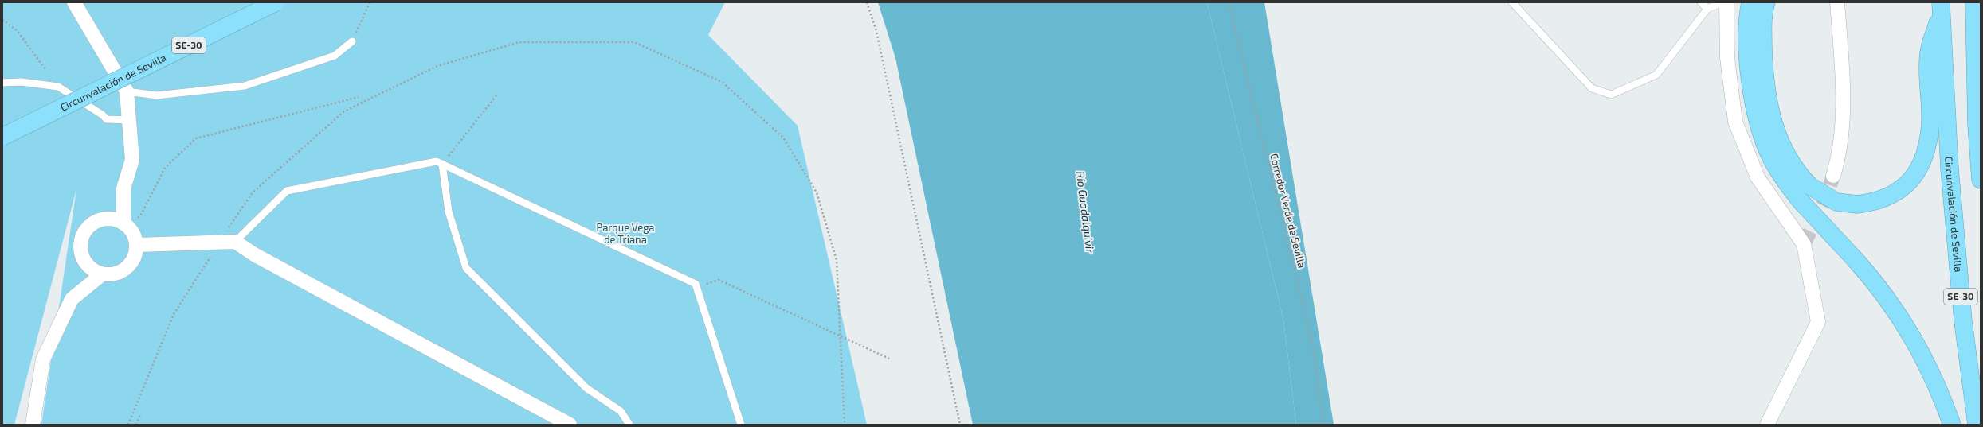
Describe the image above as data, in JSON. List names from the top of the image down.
{
  "streets": {
    "highway": ["SE-30", "Circunvalación de Sevilla"],
    "path": ["Corredor Verde de Sevilla"]
  },
  "water": ["Río Guadalquivir"],
  "parks": ["Parque Vega de Triana"]
}
